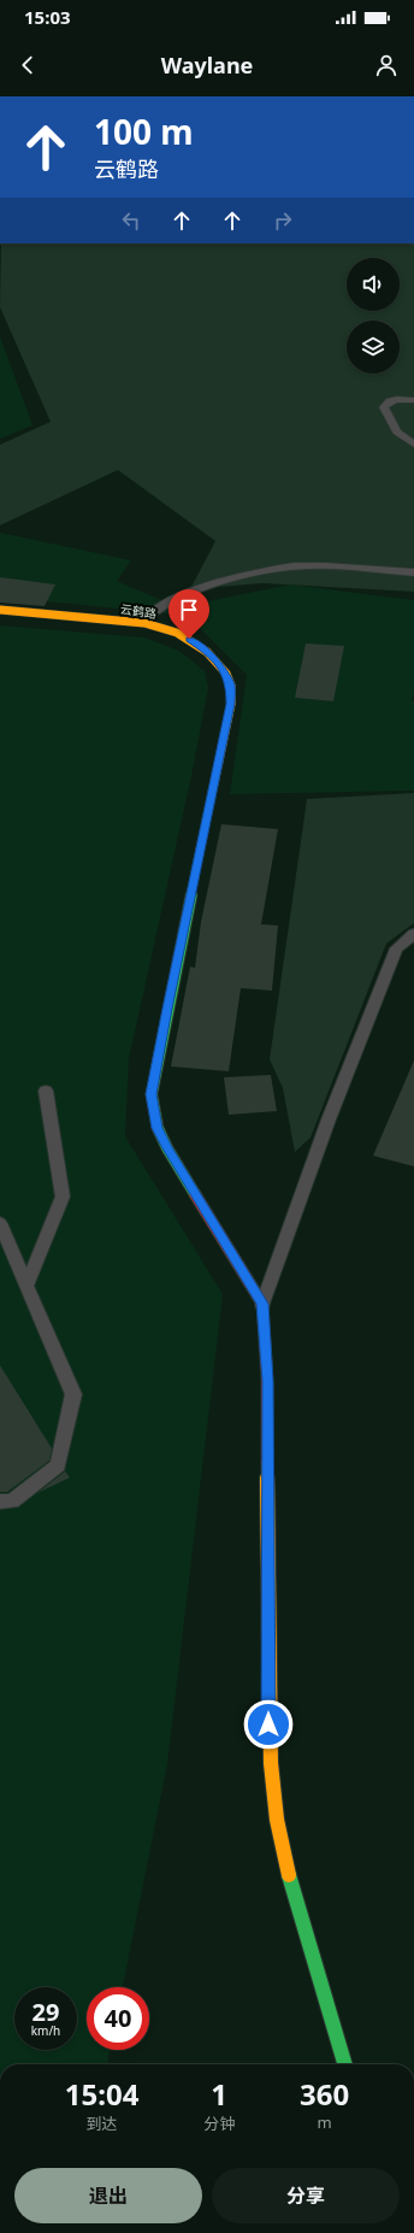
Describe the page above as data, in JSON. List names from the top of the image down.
{
  "streets": {
    "street": ["云鹤路"]
  },
  "page": {
    "status": "15:03",
    "header": "Waylane",
    "turn": ["100 m", "云鹤路"],
    "speed": "29 km/h",
    "limit": "40",
    "eta": [
      "15:04",
      "到达",
      "1",
      "分钟",
      "360",
      "m"
    ],
    "buttons": ["退出", "分享"]
  }
}
